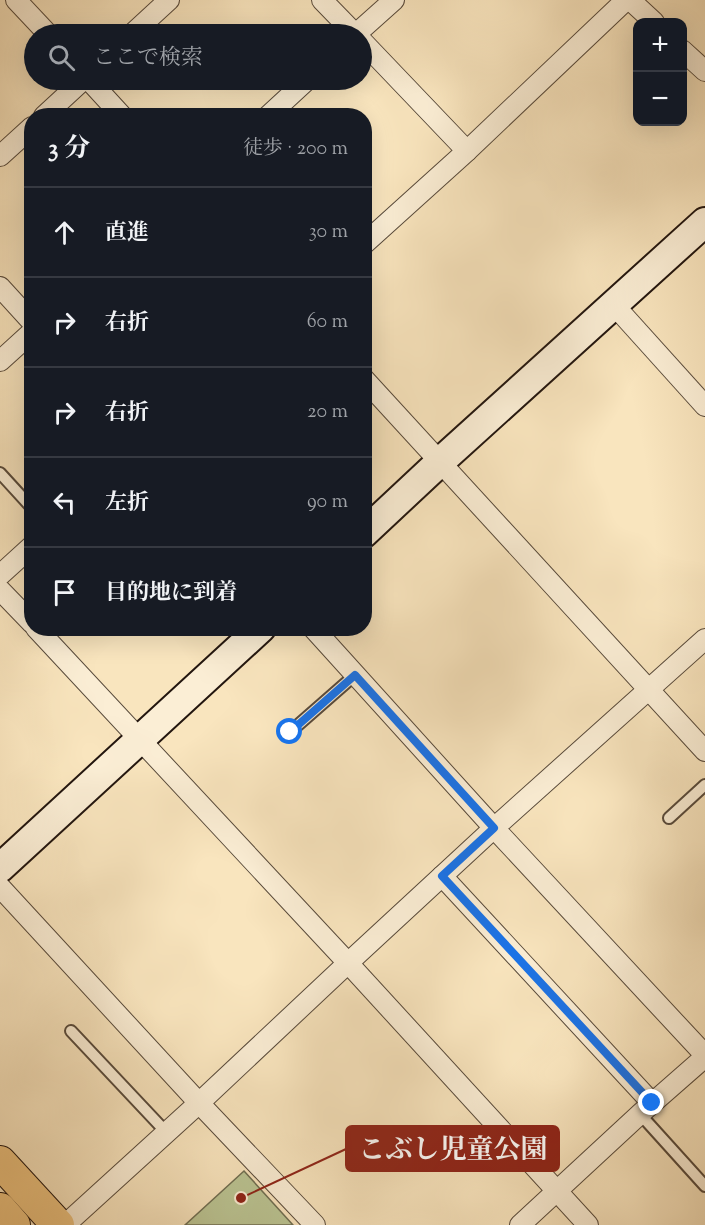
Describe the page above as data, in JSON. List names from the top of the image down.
{
  "places": ["こぶし児童公園"],
  "page": {
    "map_buttons": ["+", "−"],
    "search": "ここで検索",
    "heading": ["3 分", "徒歩 · 200 m"],
    "list": [
      ["直進", "30 m"],
      ["右折", "60 m"],
      ["右折", "20 m"],
      ["左折", "90 m"],
      "目的地に到着"
    ]
  }
}
